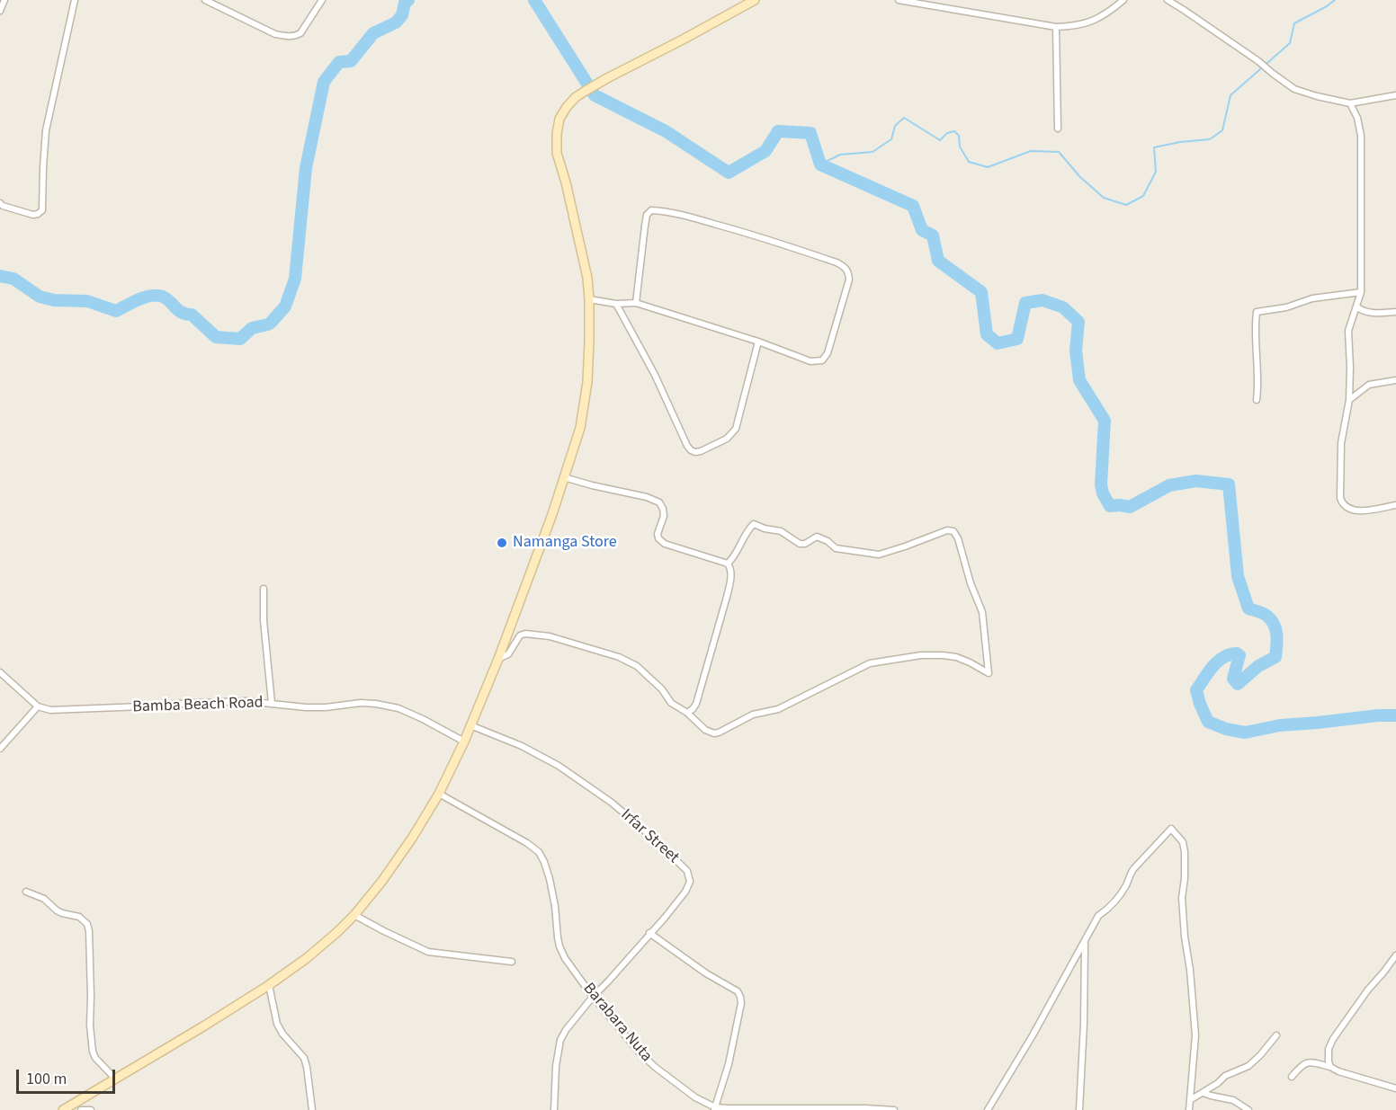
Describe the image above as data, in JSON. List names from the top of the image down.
{
  "streets": {
    "street": ["Bamba Beach Road", "Irfar Street", "Barabara Nuta"]
  },
  "crossings": [
    ["Irfar Street", "Barabara Nuta"]
  ],
  "places": ["Namanga Store"],
  "scale_bar": "100 m"
}
